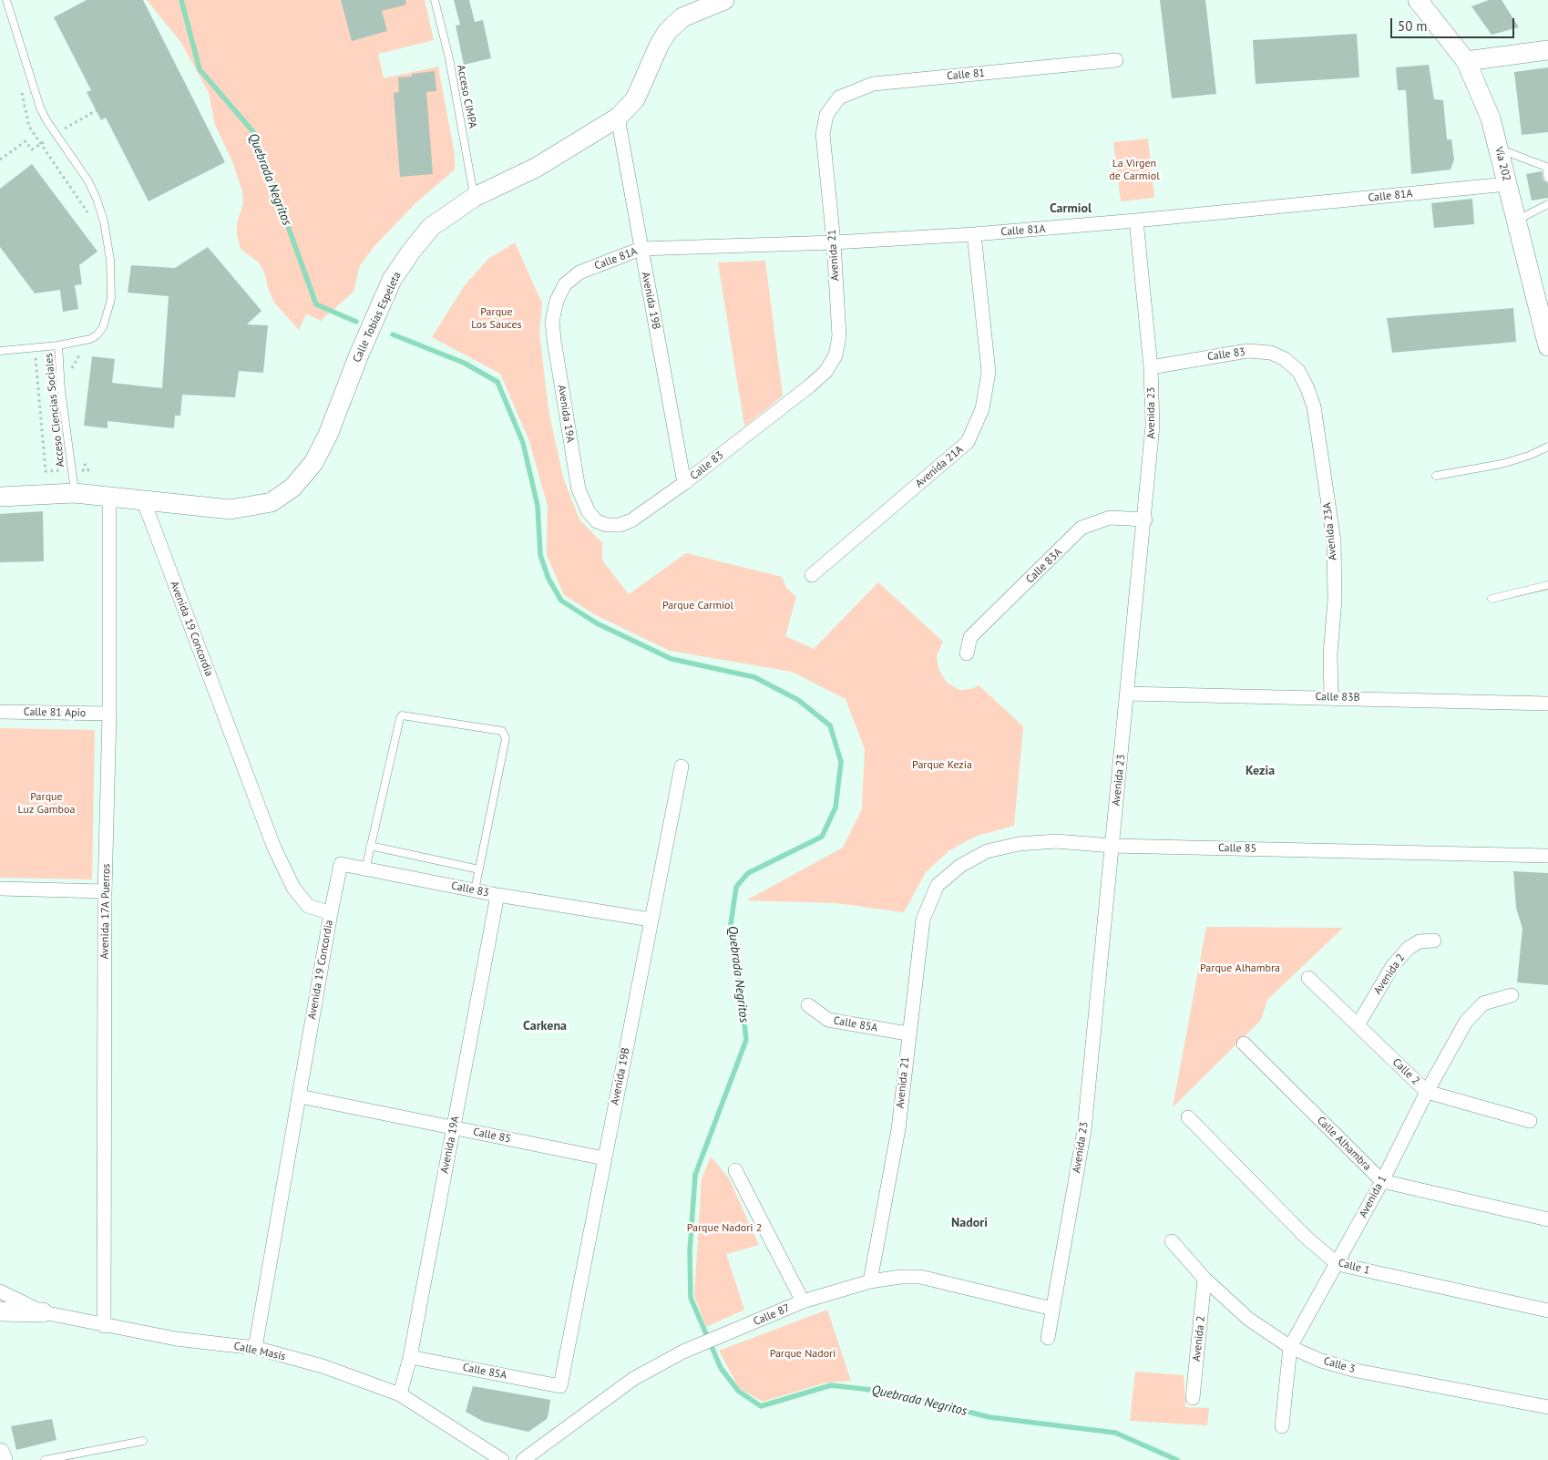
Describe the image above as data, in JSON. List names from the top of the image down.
{
  "streets": {
    "street": [
      "Calle 81",
      "Vía 202",
      "Calle 81A",
      "Avenida 21",
      "Avenida 19B",
      "Calle Tobías Espeleta",
      "Calle 83",
      "Avenida 23",
      "Avenida 19A",
      "Avenida 21A",
      "Avenida 23A",
      "Calle 83A",
      "Avenida 19 Concordia",
      "Calle 83B",
      "Calle 81 Apio",
      "Calle 85",
      "Avenida 17A Puerros",
      "Avenida 2",
      "Calle 85A",
      "Calle 2",
      "Calle Alhambra",
      "Avenida 1",
      "Calle 1",
      "Calle 87",
      "Calle Masís",
      "Calle 3"
    ],
    "lane": ["Acceso CIMPA", "Acceso Ciencias Sociales"]
  },
  "crossings": [
    ["Calle 81", "Avenida 21"],
    ["Acceso CIMPA", "Calle Tobías Espeleta"],
    ["Vía 202", "Calle 81A"],
    ["Calle 81A", "Avenida 21"],
    ["Calle 81A", "Avenida 19B"],
    ["Calle 81A", "Avenida 23"],
    ["Calle 81A", "Avenida 19A"],
    ["Calle 81A", "Avenida 21A"],
    ["Avenida 21", "Calle 83"],
    ["Avenida 21", "Calle 85"],
    ["Avenida 21", "Calle 85A"],
    ["Avenida 21", "Calle 87"],
    ["Avenida 19B", "Calle Tobías Espeleta"],
    ["Avenida 19B", "Calle 83"],
    ["Avenida 19B", "Calle 85"],
    ["Avenida 19B", "Calle 85A"],
    ["Calle Tobías Espeleta", "Acceso Ciencias Sociales"],
    ["Calle Tobías Espeleta", "Avenida 19 Concordia"],
    ["Calle Tobías Espeleta", "Avenida 17A Puerros"],
    ["Calle 83", "Avenida 23"],
    ["Calle 83", "Avenida 19A"],
    ["Calle 83", "Avenida 23A"],
    ["Calle 83", "Avenida 19 Concordia"],
    ["Avenida 23", "Calle 83A"],
    ["Avenida 23", "Calle 83B"],
    ["Avenida 23", "Calle 85"],
    ["Avenida 23", "Calle 87"],
    ["Avenida 19A", "Calle 85"],
    ["Avenida 19A", "Calle 85A"],
    ["Avenida 19A", "Calle Masís"],
    ["Avenida 23A", "Calle 83B"],
    ["Avenida 19 Concordia", "Calle 85"],
    ["Avenida 19 Concordia", "Calle Masís"],
    ["Calle 81 Apio", "Avenida 17A Puerros"],
    ["Avenida 17A Puerros", "Calle Masís"],
    ["Avenida 2", "Calle 2"],
    ["Avenida 2", "Calle 3"],
    ["Calle 2", "Avenida 1"],
    ["Calle Alhambra", "Avenida 1"],
    ["Avenida 1", "Calle 1"],
    ["Avenida 1", "Calle 3"]
  ],
  "districts": [
    "Carmiol",
    "Kezia",
    "Carkena",
    "Nadori"
  ],
  "water": ["Quebrada Negritos"],
  "parks": [
    "La Virgen de Carmiol",
    "Parque Los Sauces",
    "Parque Carmiol",
    "Parque Kezia",
    "Parque Luz Gamboa",
    "Parque Alhambra",
    "Parque Nadori 2",
    "Parque Nadori"
  ],
  "scale_bar": "50 m"
}
